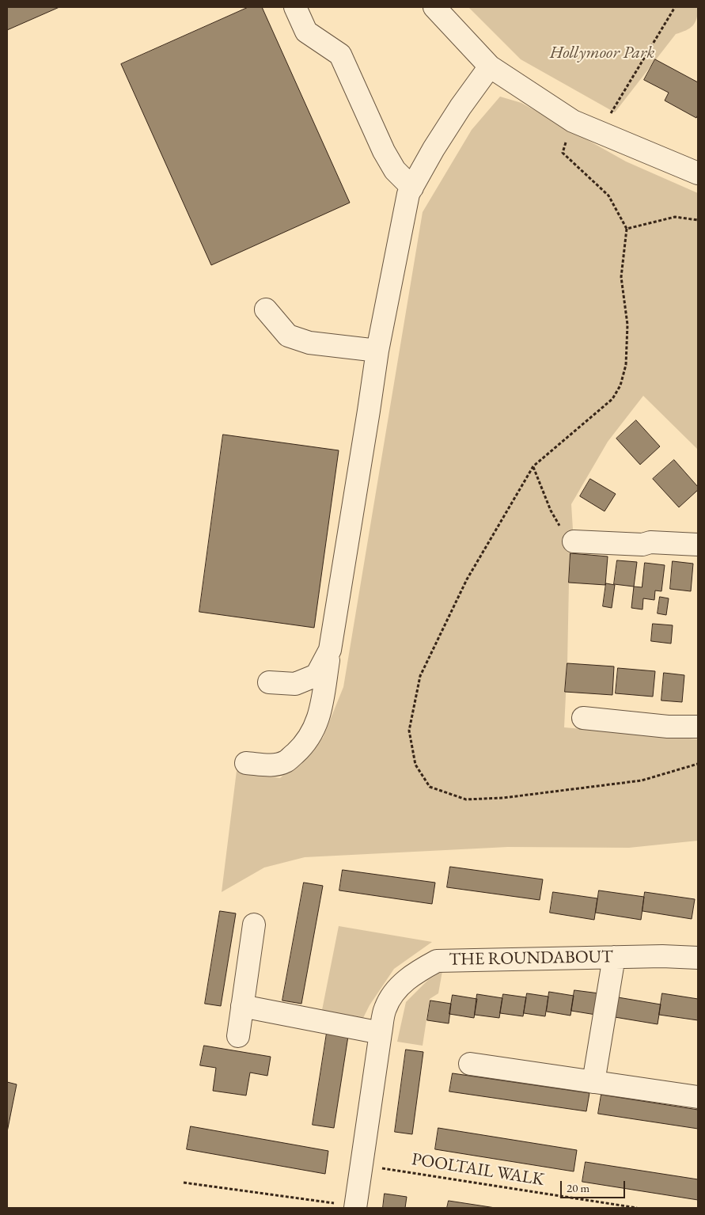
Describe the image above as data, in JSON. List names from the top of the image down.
{
  "streets": {
    "street": ["THE ROUNDABOUT"],
    "path": ["POOLTAIL WALK"]
  },
  "crossings": [
    ["THE ROUNDABOUT", "POOLTAIL WALK"]
  ],
  "parks": ["Hollymoor Park"],
  "scale_bar": "20 m"
}
